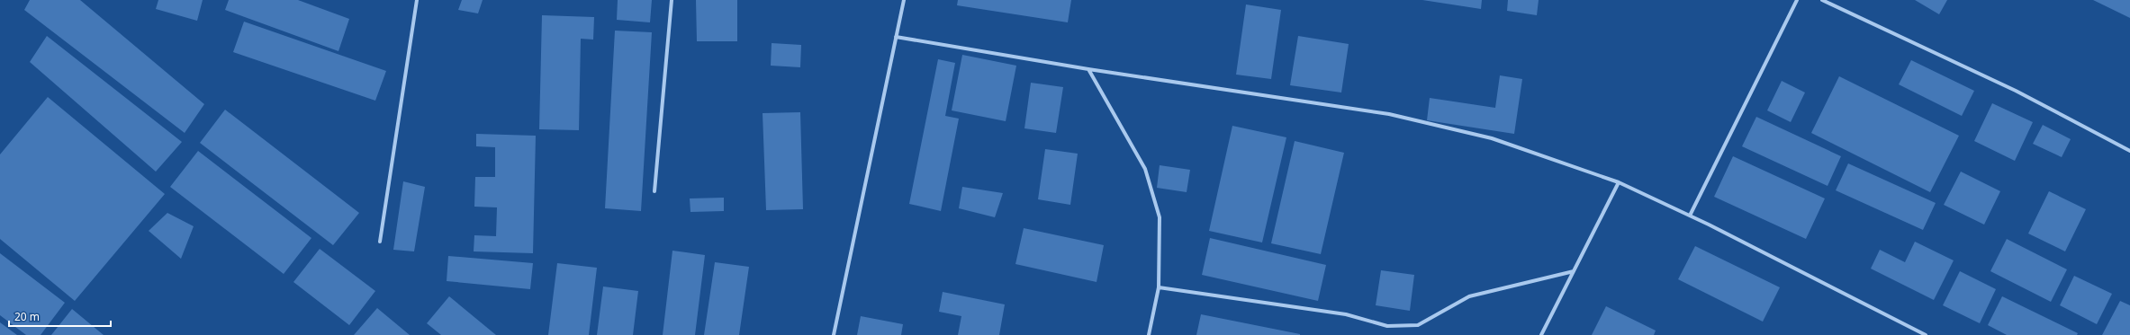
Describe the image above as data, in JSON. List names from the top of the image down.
{
  "scale_bar": "20 m"
}
